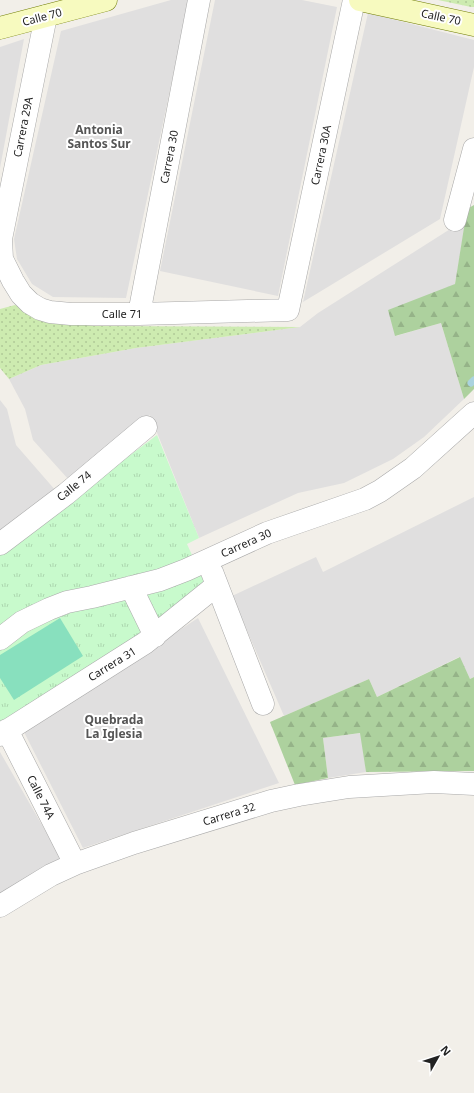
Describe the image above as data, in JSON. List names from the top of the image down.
{
  "streets": {
    "street": [
      "Calle 70",
      "Carrera 29A",
      "Carrera 30A",
      "Carrera 30",
      "Calle 71",
      "Calle 74",
      "Carrera 31",
      "Calle 74A",
      "Carrera 32"
    ]
  },
  "crossings": [
    ["Calle 70", "Carrera 29A"],
    ["Carrera 29A", "Calle 71"],
    ["Carrera 30A", "Calle 71"],
    ["Carrera 30", "Calle 71"],
    ["Carrera 31", "Calle 74A"],
    ["Calle 74A", "Carrera 32"]
  ],
  "districts": ["Antonia Santos Sur", "Quebrada La Iglesia"],
  "north": "top right"
}
